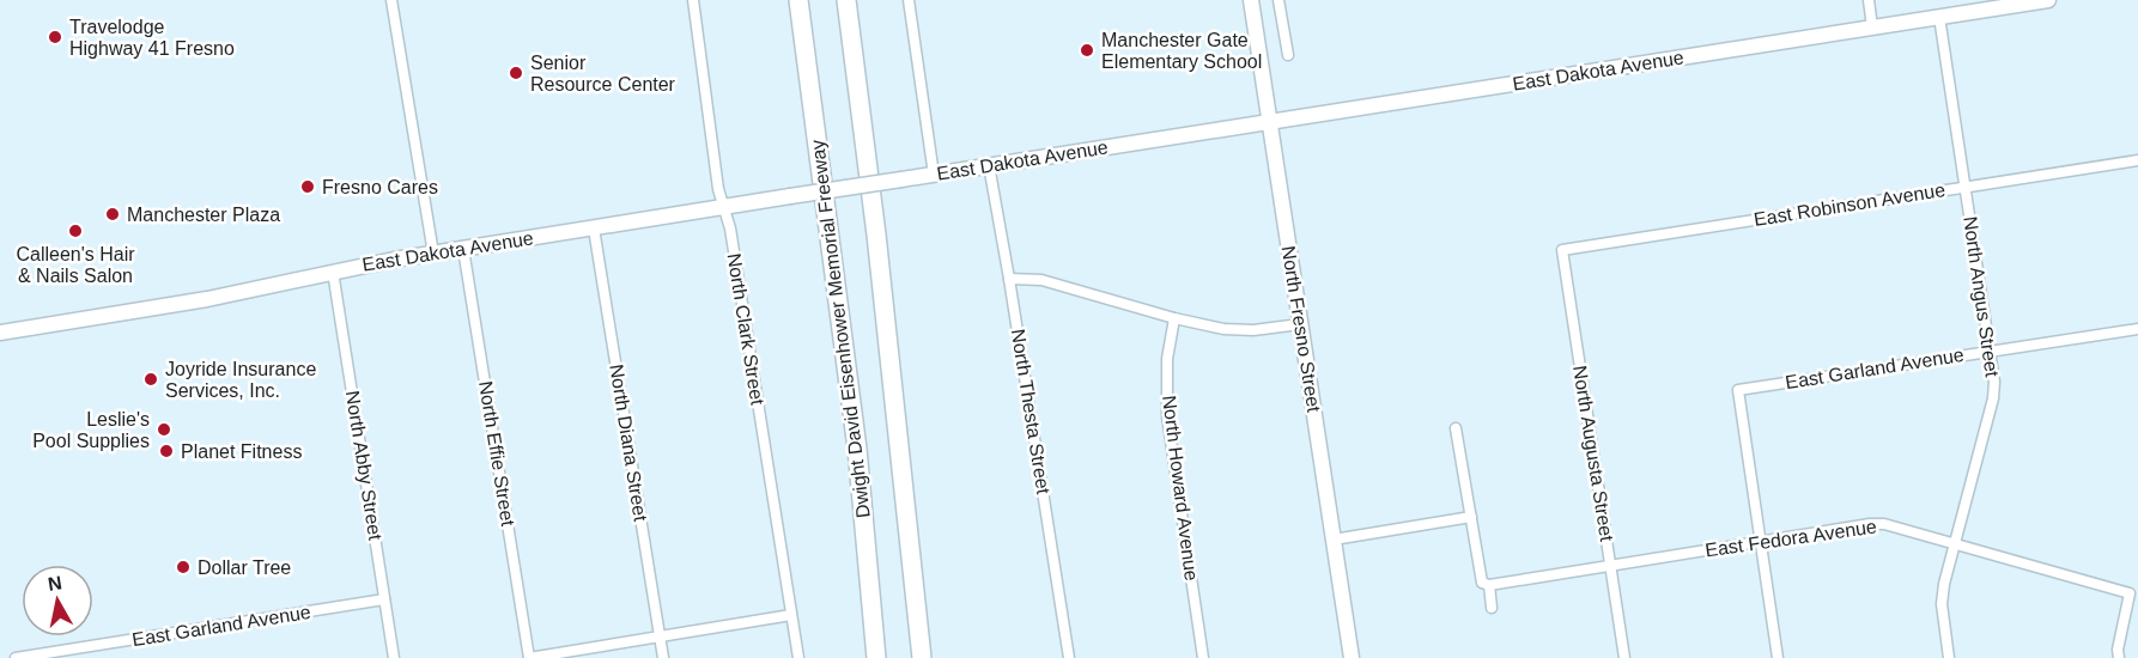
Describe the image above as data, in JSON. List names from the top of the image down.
{
  "streets": {
    "highway": ["Dwight David Eisenhower Memorial Freeway"],
    "street": [
      "East Dakota Avenue",
      "East Robinson Avenue",
      "North Angus Street",
      "North Clark Street",
      "North Fresno Street",
      "East Garland Avenue",
      "North Thesta Street",
      "North Diana Street",
      "North Effie Street",
      "North Augusta Street",
      "North Abby Street",
      "North Howard Avenue",
      "East Fedora Avenue"
    ]
  },
  "crossings": [
    ["East Dakota Avenue", "North Angus Street"],
    ["East Dakota Avenue", "North Clark Street"],
    ["East Dakota Avenue", "North Fresno Street"],
    ["East Dakota Avenue", "North Thesta Street"],
    ["East Dakota Avenue", "North Diana Street"],
    ["East Dakota Avenue", "North Effie Street"],
    ["East Dakota Avenue", "North Abby Street"],
    ["East Robinson Avenue", "North Angus Street"],
    ["East Robinson Avenue", "North Augusta Street"],
    ["North Angus Street", "East Garland Avenue"],
    ["North Angus Street", "East Fedora Avenue"],
    ["East Garland Avenue", "North Abby Street"],
    ["East Garland Avenue", "East Fedora Avenue"],
    ["North Augusta Street", "East Fedora Avenue"]
  ],
  "places": [
    "Travelodge Highway 41 Fresno",
    "Manchester Gate Elementary School",
    "Senior Resource Center",
    "Fresno Cares",
    "Manchester Plaza",
    "Calleen's Hair & Nails Salon",
    "Joyride Insurance Services, Inc.",
    "Leslie's Pool Supplies",
    "Planet Fitness",
    "Dollar Tree"
  ],
  "north": "top"
}
